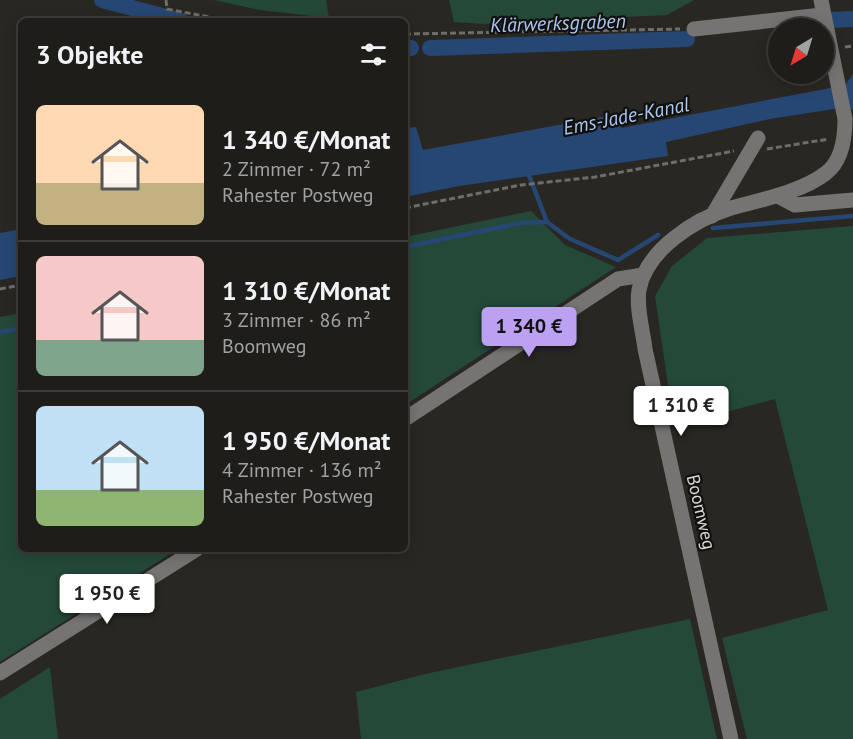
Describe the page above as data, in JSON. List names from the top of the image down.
{
  "streets": {
    "street": ["Boomweg"]
  },
  "water": ["Klärwerksgraben", "Ems-Jade-Kanal"],
  "north": "bottom left",
  "page": {
    "heading": "3 Objekte",
    "list": [
      {
        "name": "1 340 €/Monat",
        "note": "2 Zimmer · 72 m² · Rahester Postweg"
      },
      {
        "name": "1 310 €/Monat",
        "note": "3 Zimmer · 86 m² · Boomweg"
      },
      {
        "name": "1 950 €/Monat",
        "note": "4 Zimmer · 136 m² · Rahester Postweg"
      }
    ],
    "price": ["1 340 €", "1 310 €", "1 950 €"]
  }
}
